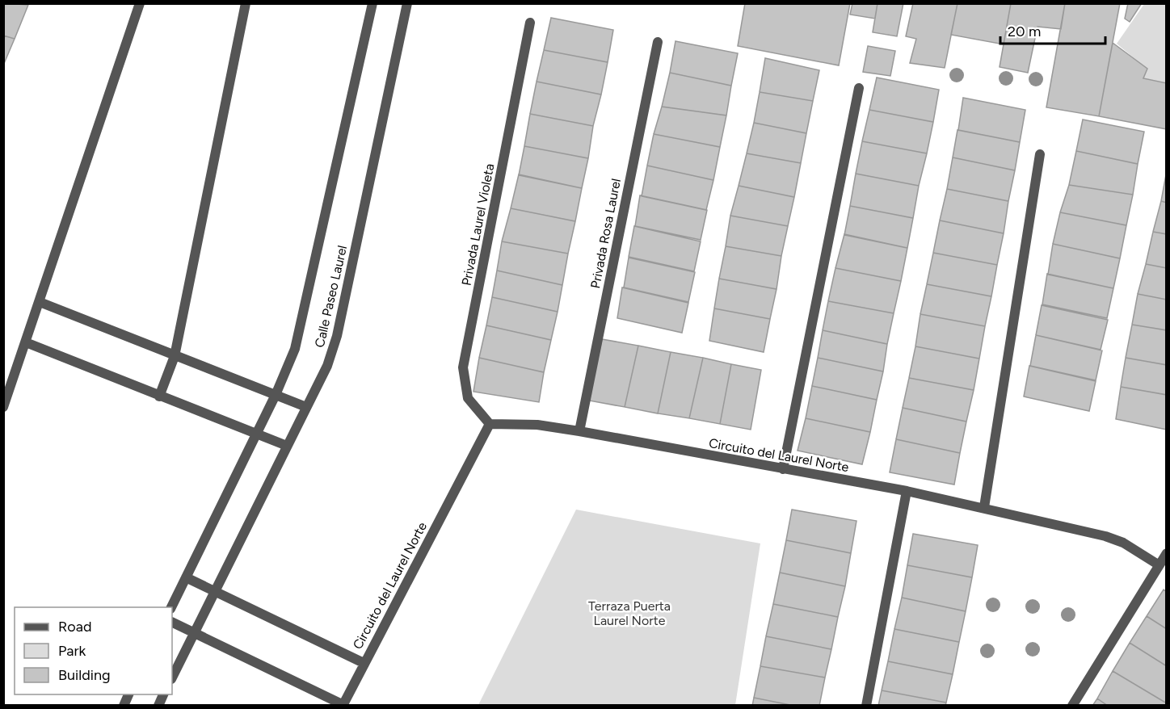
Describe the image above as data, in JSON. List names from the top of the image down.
{
  "streets": {
    "street": [
      "Privada Laurel Violeta",
      "Privada Rosa Laurel",
      "Calle Paseo Laurel",
      "Circuito del Laurel Norte"
    ]
  },
  "crossings": [
    ["Privada Laurel Violeta", "Circuito del Laurel Norte"],
    ["Privada Rosa Laurel", "Circuito del Laurel Norte"],
    ["Calle Paseo Laurel", "Circuito del Laurel Norte"]
  ],
  "parks": ["Terraza Puerta Laurel Norte"],
  "legend": ["Road", "Park", "Building"],
  "scale_bar": "20 m"
}
